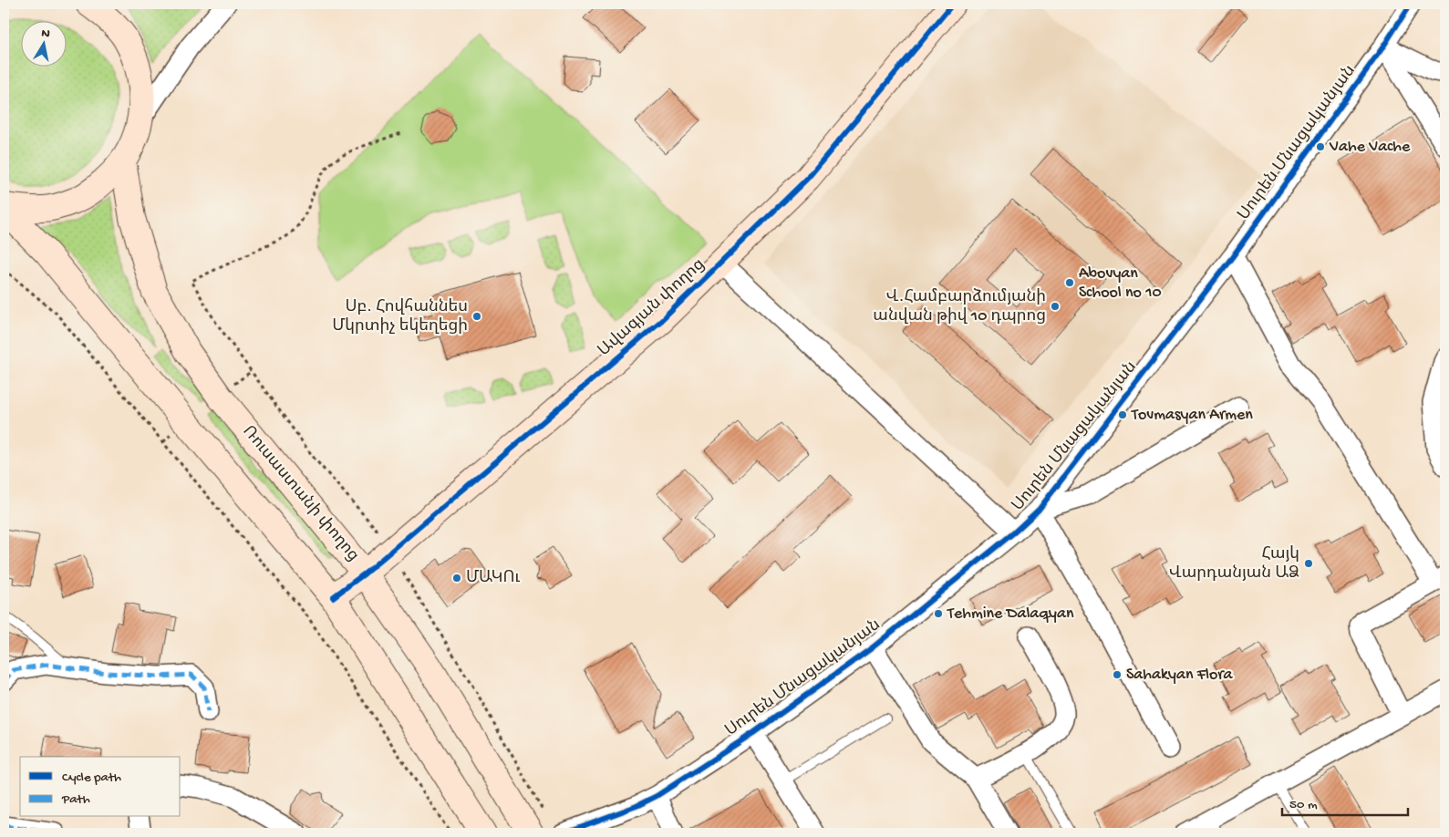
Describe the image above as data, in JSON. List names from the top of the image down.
{
  "streets": {
    "main road": ["Ավագյան փողոց", "Ռուսաստանի փողոց"],
    "street": ["Սուրեն Մնացականյան"]
  },
  "crossings": [
    ["Ավագյան փողոց", "Ռուսաստանի փողոց"]
  ],
  "places": [
    "Vahe Vache",
    "Abovyan School no 10",
    "Վ.Համբարձումյանի անվան թիվ 10 դպրոց",
    "Սբ. Հովհաննես Մկրտիչ եկեղեցի",
    "Tovmasyan Armen",
    "Հայկ Վարդանյան ԱՁ",
    "ՄԱԿՈւ",
    "Tehmine Dalaqyan",
    "Sahakyan Flora"
  ],
  "legend": ["Cycle path", "Path"],
  "scale_bar": "50 m",
  "north": "top"
}
